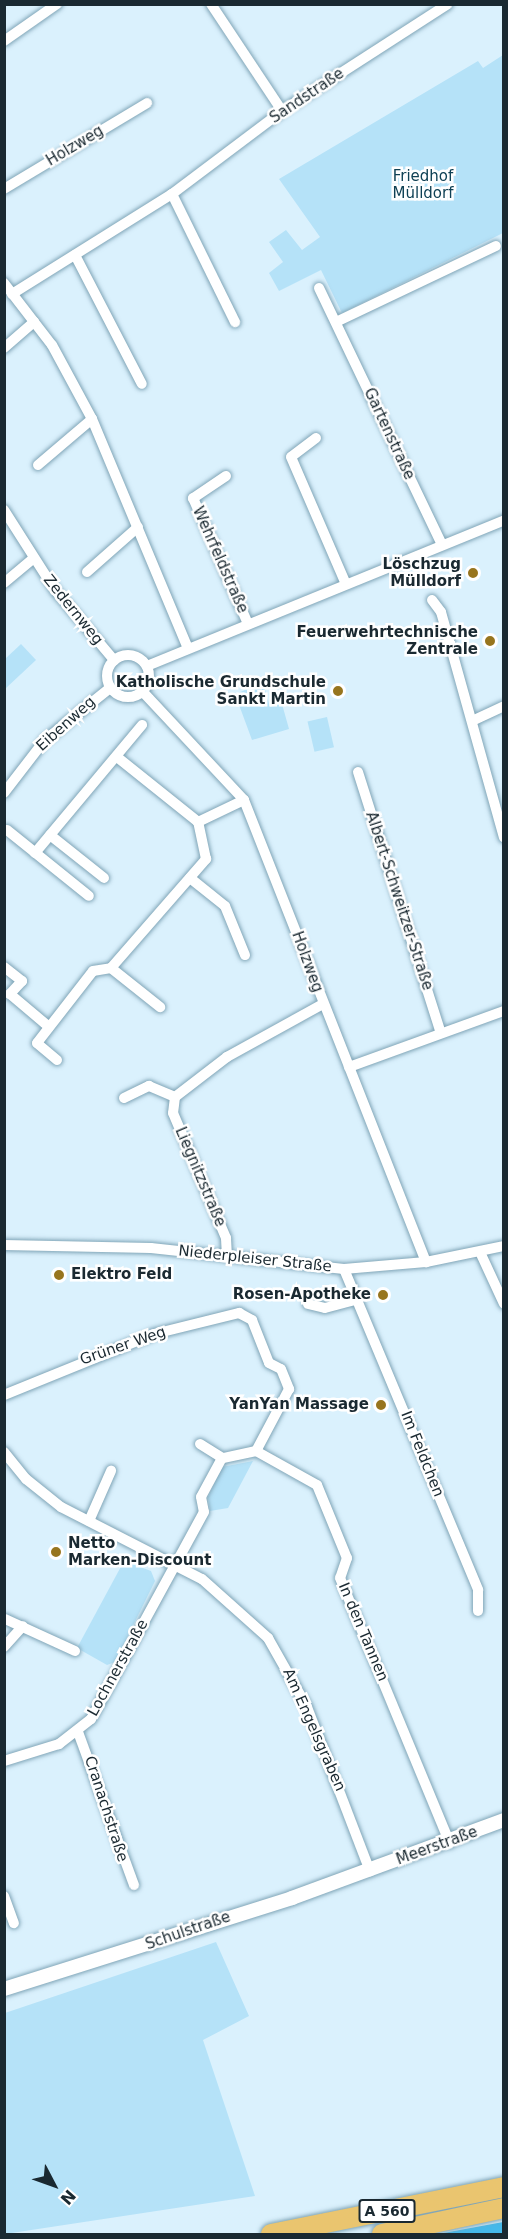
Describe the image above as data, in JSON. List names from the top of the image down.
{
  "streets": {
    "highway": ["A 560"],
    "street": [
      "Sandstraße",
      "Holzweg",
      "Gartenstraße",
      "Wehrfeldstraße",
      "Zedernweg",
      "Eibenweg",
      "Albert-Schweitzer-Straße",
      "Liegnitzstraße",
      "Niederpleiser Straße",
      "Grüner Weg",
      "Im Feldchen",
      "In den Tannen",
      "Lochnerstraße",
      "Am Engelsgraben",
      "Cranachstraße",
      "Meerstraße",
      "Schulstraße"
    ]
  },
  "crossings": [
    ["Holzweg", "Wehrfeldstraße"],
    ["Holzweg", "Zedernweg"],
    ["Holzweg", "Eibenweg"],
    ["Holzweg", "Niederpleiser Straße"],
    ["Gartenstraße", "Wehrfeldstraße"],
    ["Wehrfeldstraße", "Zedernweg"],
    ["Wehrfeldstraße", "Eibenweg"],
    ["Zedernweg", "Eibenweg"],
    ["Liegnitzstraße", "Niederpleiser Straße"],
    ["Niederpleiser Straße", "Im Feldchen"],
    ["Grüner Weg", "In den Tannen"],
    ["In den Tannen", "Meerstraße"],
    ["Lochnerstraße", "Am Engelsgraben"],
    ["Lochnerstraße", "Cranachstraße"],
    ["Am Engelsgraben", "Meerstraße"],
    ["Am Engelsgraben", "Schulstraße"],
    ["Meerstraße", "Schulstraße"]
  ],
  "parks": ["Friedhof Mülldorf"],
  "places": [
    "Löschzug Mülldorf",
    "Feuerwehrtechnische Zentrale",
    "Katholische Grundschule Sankt Martin",
    "Elektro Feld",
    "Rosen-Apotheke",
    "YanYan Massage",
    "Netto Marken-Discount"
  ],
  "north": "bottom right"
}
